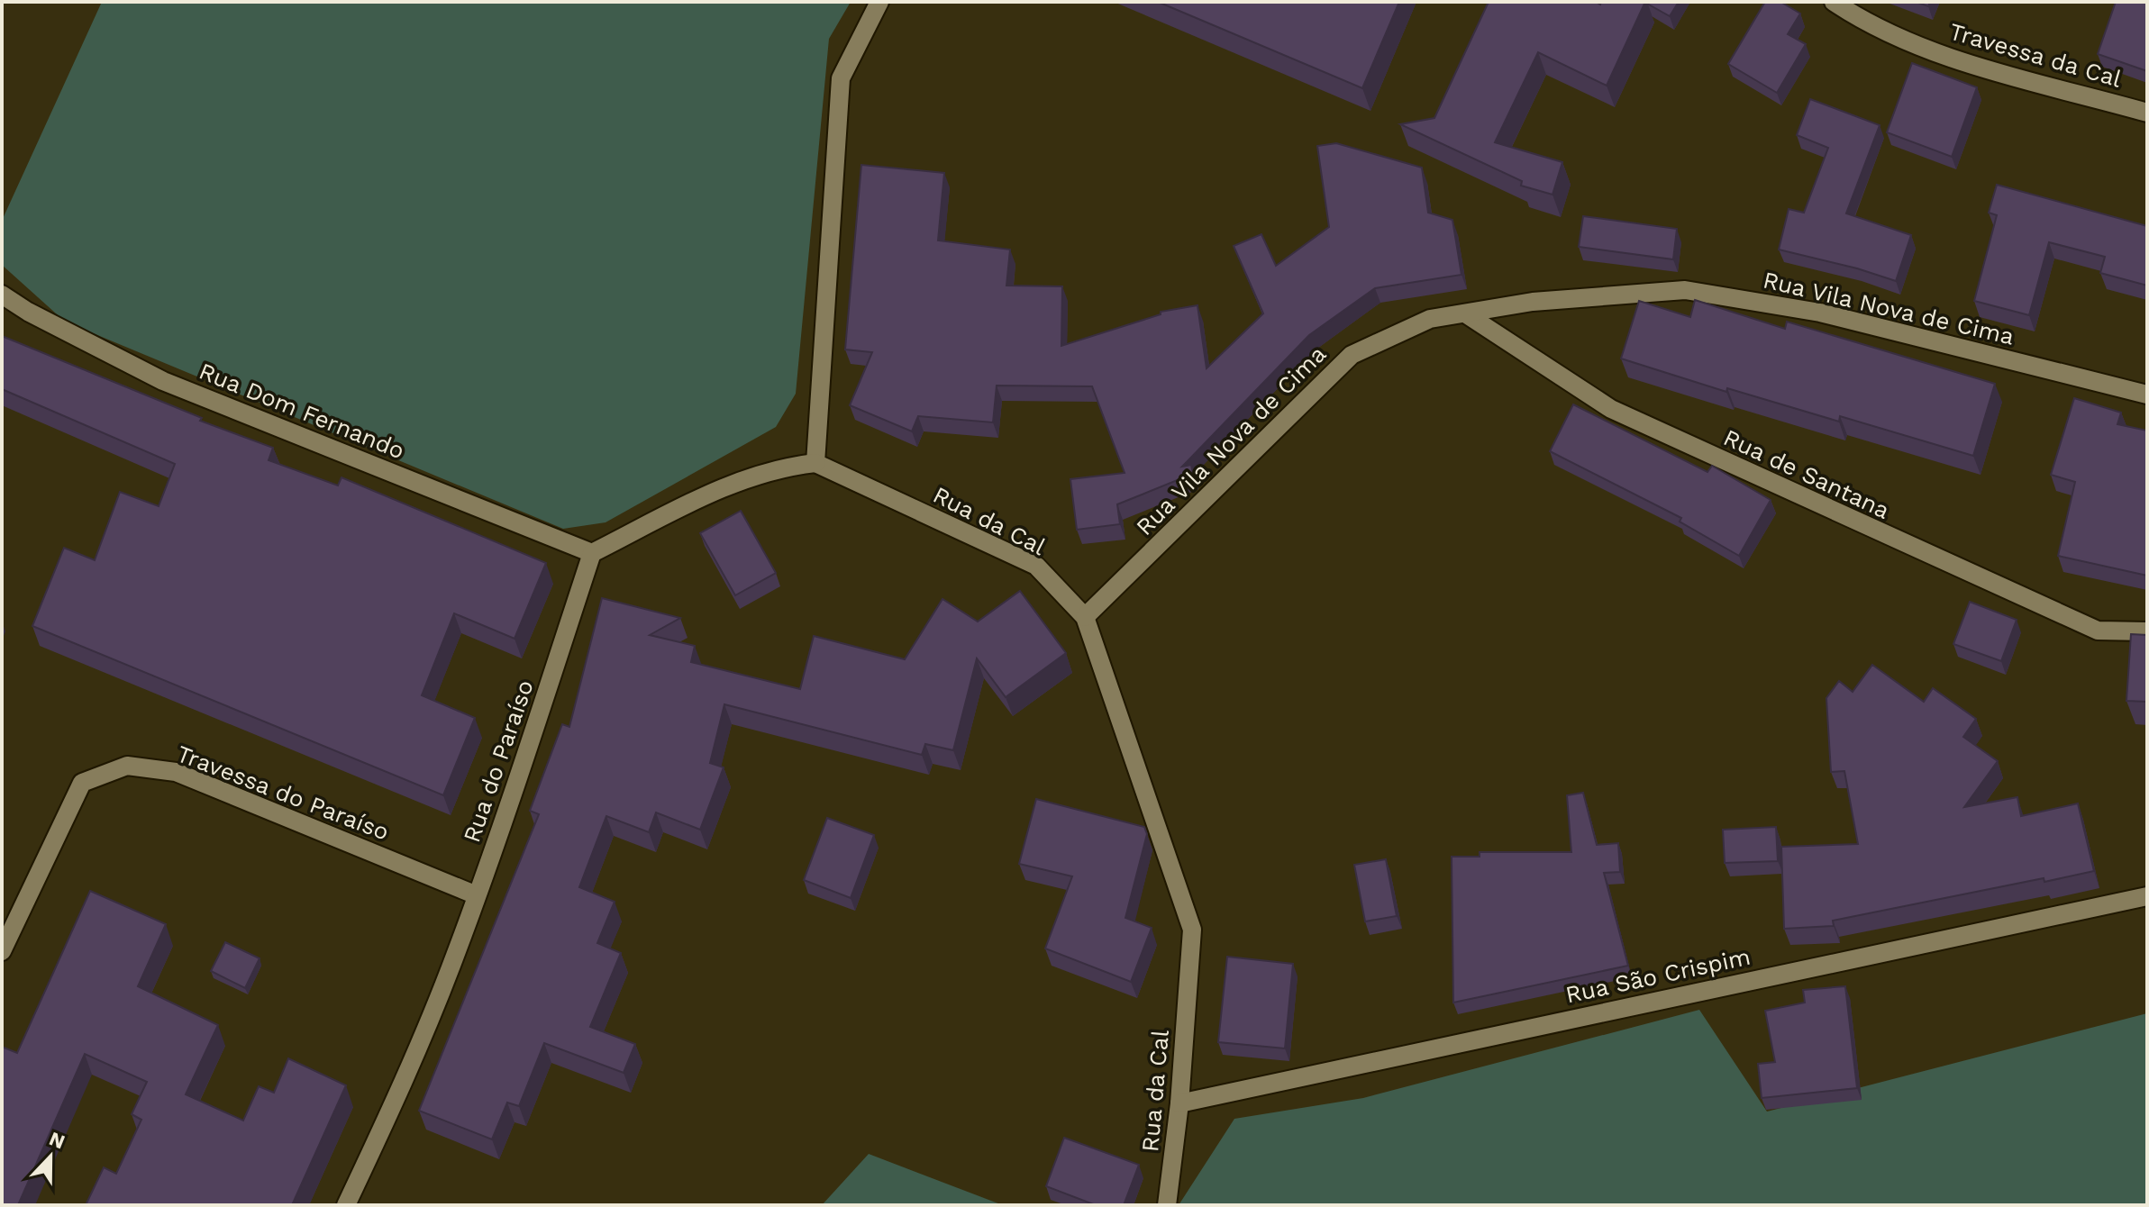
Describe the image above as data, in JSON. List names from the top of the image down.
{
  "streets": {
    "street": [
      "Travessa da Cal",
      "Rua Vila Nova de Cima",
      "Rua Dom Fernando",
      "Rua de Santana",
      "Rua da Cal",
      "Rua do Paraíso",
      "Travessa do Paraíso",
      "Rua São Crispim"
    ]
  },
  "crossings": [
    ["Rua Vila Nova de Cima", "Rua de Santana"],
    ["Rua Vila Nova de Cima", "Rua da Cal"],
    ["Rua Dom Fernando", "Rua do Paraíso"],
    ["Rua da Cal", "Rua São Crispim"],
    ["Rua do Paraíso", "Travessa do Paraíso"]
  ],
  "north": "top"
}
